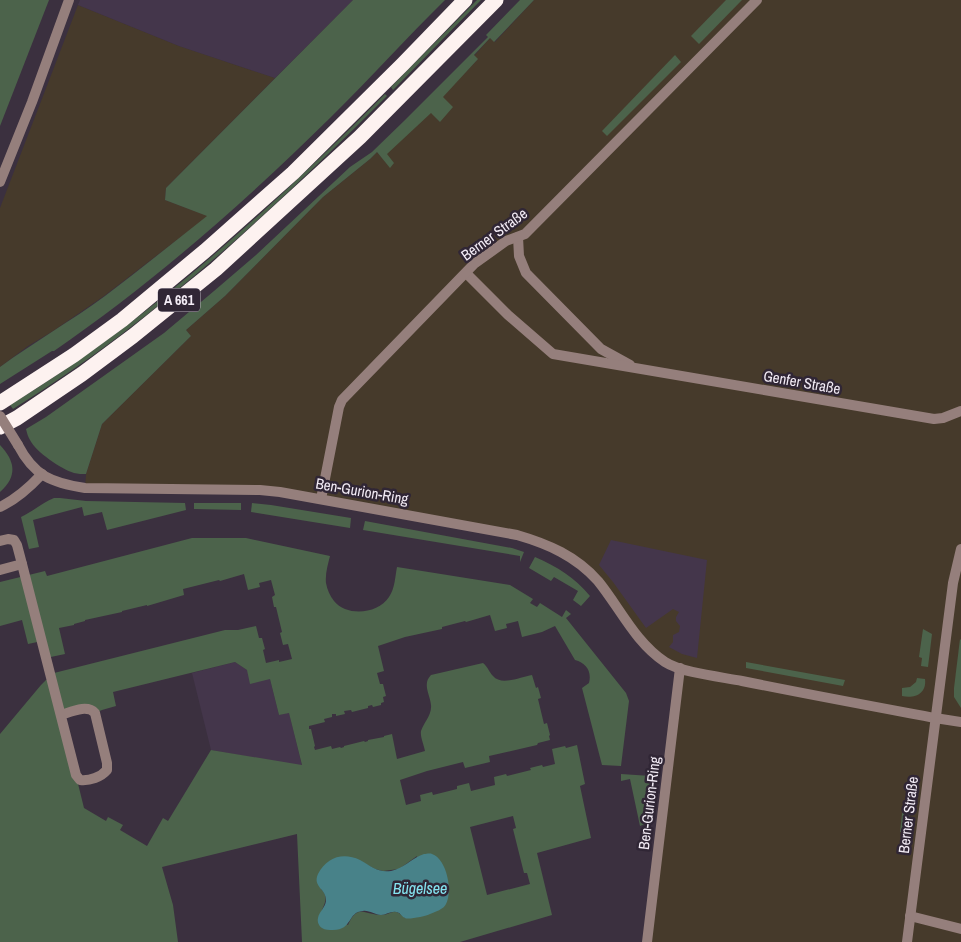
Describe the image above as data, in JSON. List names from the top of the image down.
{
  "streets": {
    "highway": ["A 661"],
    "street": ["Berner Straße", "Genfer Straße", "Ben-Gurion-Ring"]
  },
  "crossings": [
    ["Berner Straße", "Genfer Straße"],
    ["Berner Straße", "Ben-Gurion-Ring"]
  ],
  "water": ["Bügelsee"]
}
